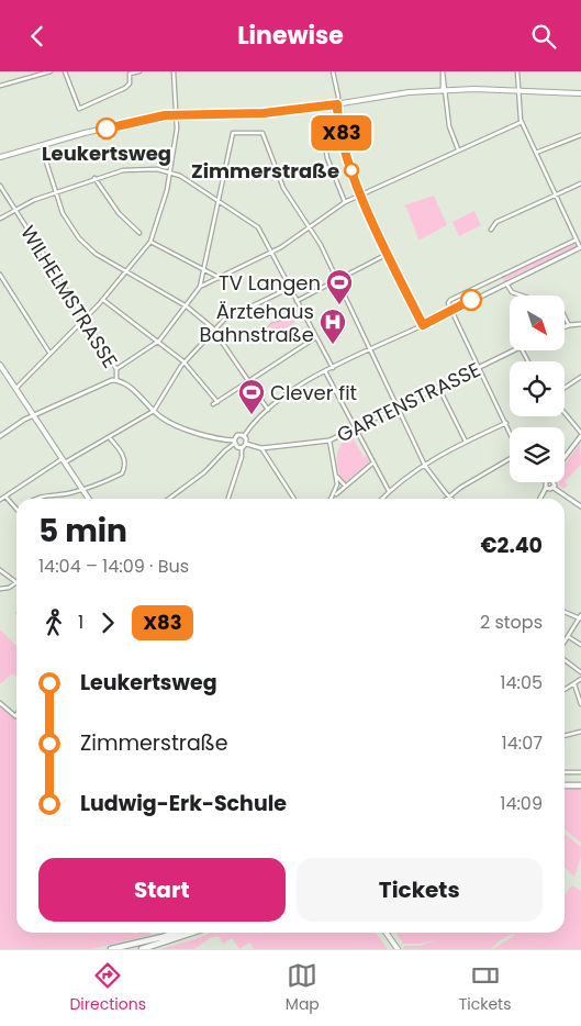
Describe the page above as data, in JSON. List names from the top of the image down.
{
  "streets": {
    "street": ["WILHELMSTRASSE", "GARTENSTRASSE"]
  },
  "places": {
    "other": ["Leukertsweg", "Zimmerstraße"],
    "sports": ["TV Langen", "Clever fit"],
    "hospital": ["Ärztehaus Bahnstraße"]
  },
  "lines": ["bus line X83"],
  "north": "bottom right",
  "page": {
    "header": "Linewise",
    "on_map": "X83",
    "heading": ["5 min", "14:04 – 14:09 · Bus", "€2.40"],
    "legs": ["1", "X83", "2 stops"],
    "list": [
      {
        "name": "Leukertsweg",
        "value": "14:05"
      },
      {
        "name": "Zimmerstraße",
        "value": "14:07"
      },
      {
        "name": "Ludwig-Erk-Schule",
        "value": "14:09"
      }
    ],
    "buttons": ["Start", "Tickets"],
    "tabs": ["Directions", "Map", "Tickets"]
  }
}
